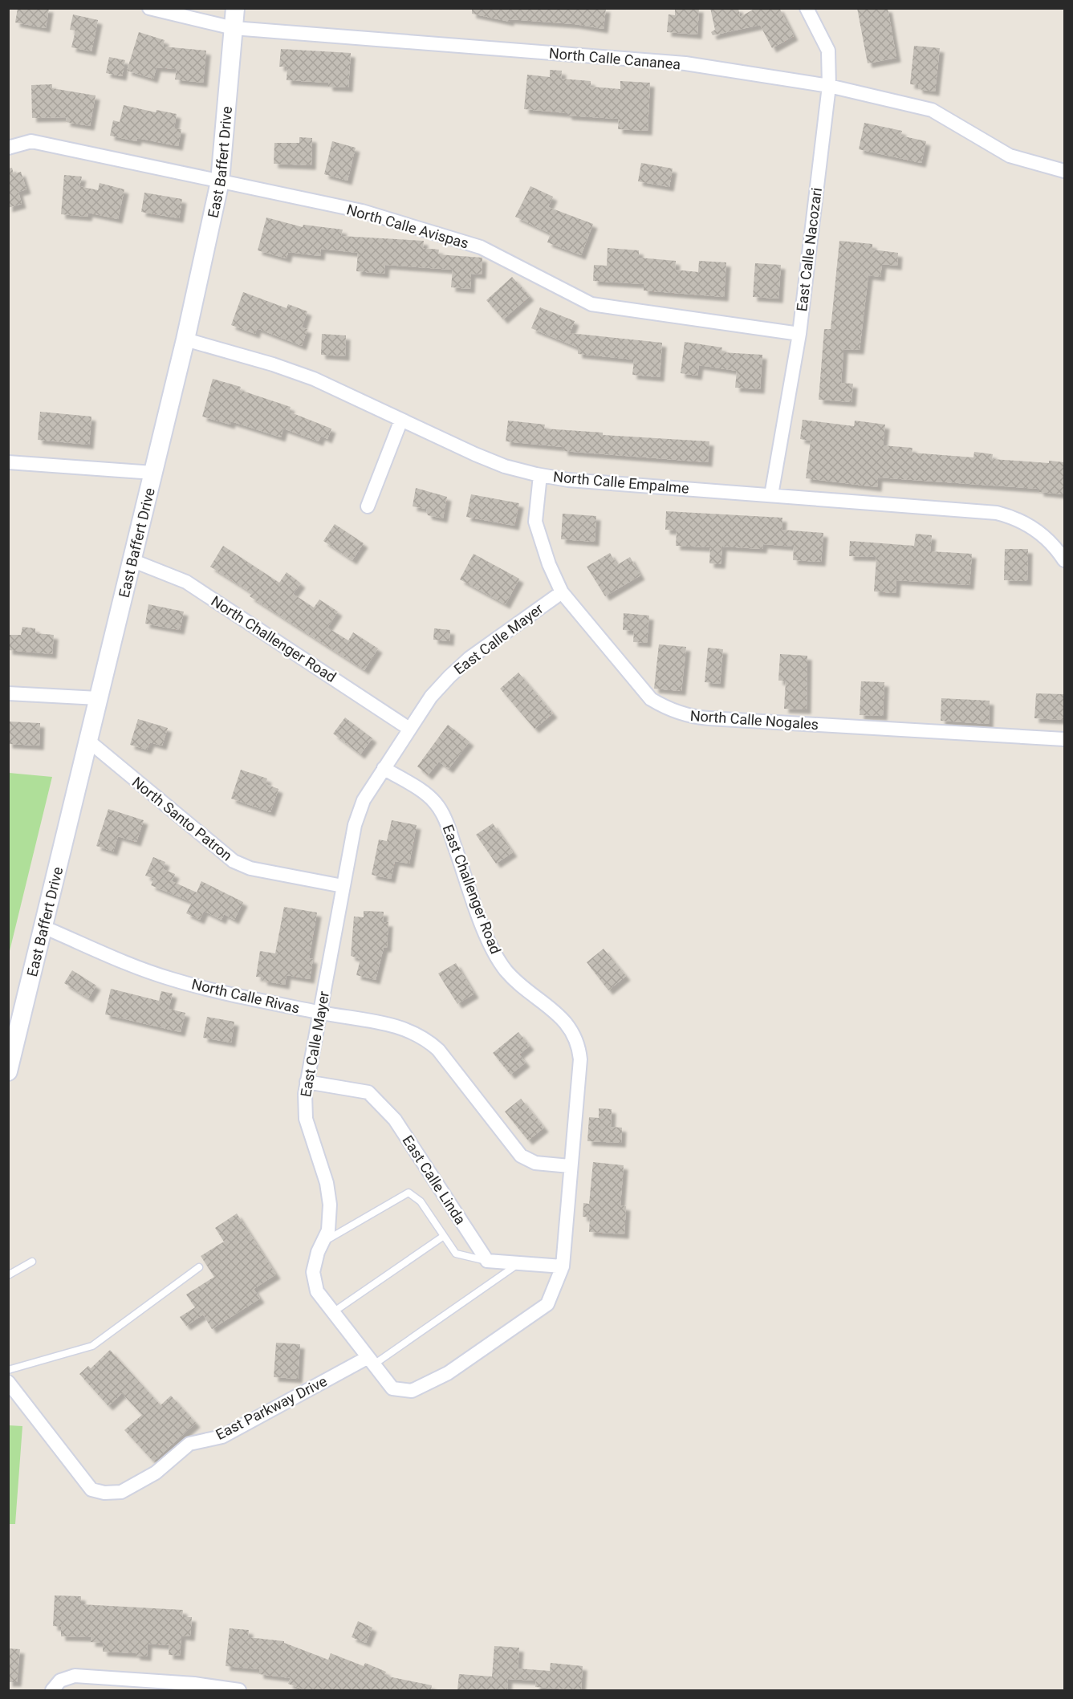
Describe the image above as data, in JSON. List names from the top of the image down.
{
  "streets": {
    "street": [
      "North Calle Cananea",
      "East Baffert Drive",
      "North Calle Avispas",
      "East Calle Nacozari",
      "North Calle Empalme",
      "North Challenger Road",
      "East Calle Mayer",
      "North Calle Nogales",
      "North Santo Patron",
      "East Challenger Road",
      "North Calle Rivas",
      "East Calle Linda",
      "East Parkway Drive"
    ]
  },
  "crossings": [
    ["North Calle Cananea", "East Baffert Drive"],
    ["North Calle Cananea", "East Calle Nacozari"],
    ["East Baffert Drive", "North Calle Avispas"],
    ["East Baffert Drive", "North Calle Empalme"],
    ["East Baffert Drive", "North Challenger Road"],
    ["East Baffert Drive", "North Santo Patron"],
    ["East Baffert Drive", "North Calle Rivas"],
    ["North Calle Avispas", "East Calle Nacozari"],
    ["East Calle Nacozari", "North Calle Empalme"],
    ["North Calle Empalme", "North Calle Nogales"],
    ["North Challenger Road", "East Calle Mayer"],
    ["East Calle Mayer", "North Calle Nogales"],
    ["East Calle Mayer", "North Santo Patron"],
    ["East Calle Mayer", "East Challenger Road"],
    ["East Calle Mayer", "North Calle Rivas"],
    ["East Calle Mayer", "East Calle Linda"],
    ["East Calle Mayer", "East Parkway Drive"],
    ["East Challenger Road", "North Calle Rivas"]
  ]
}
